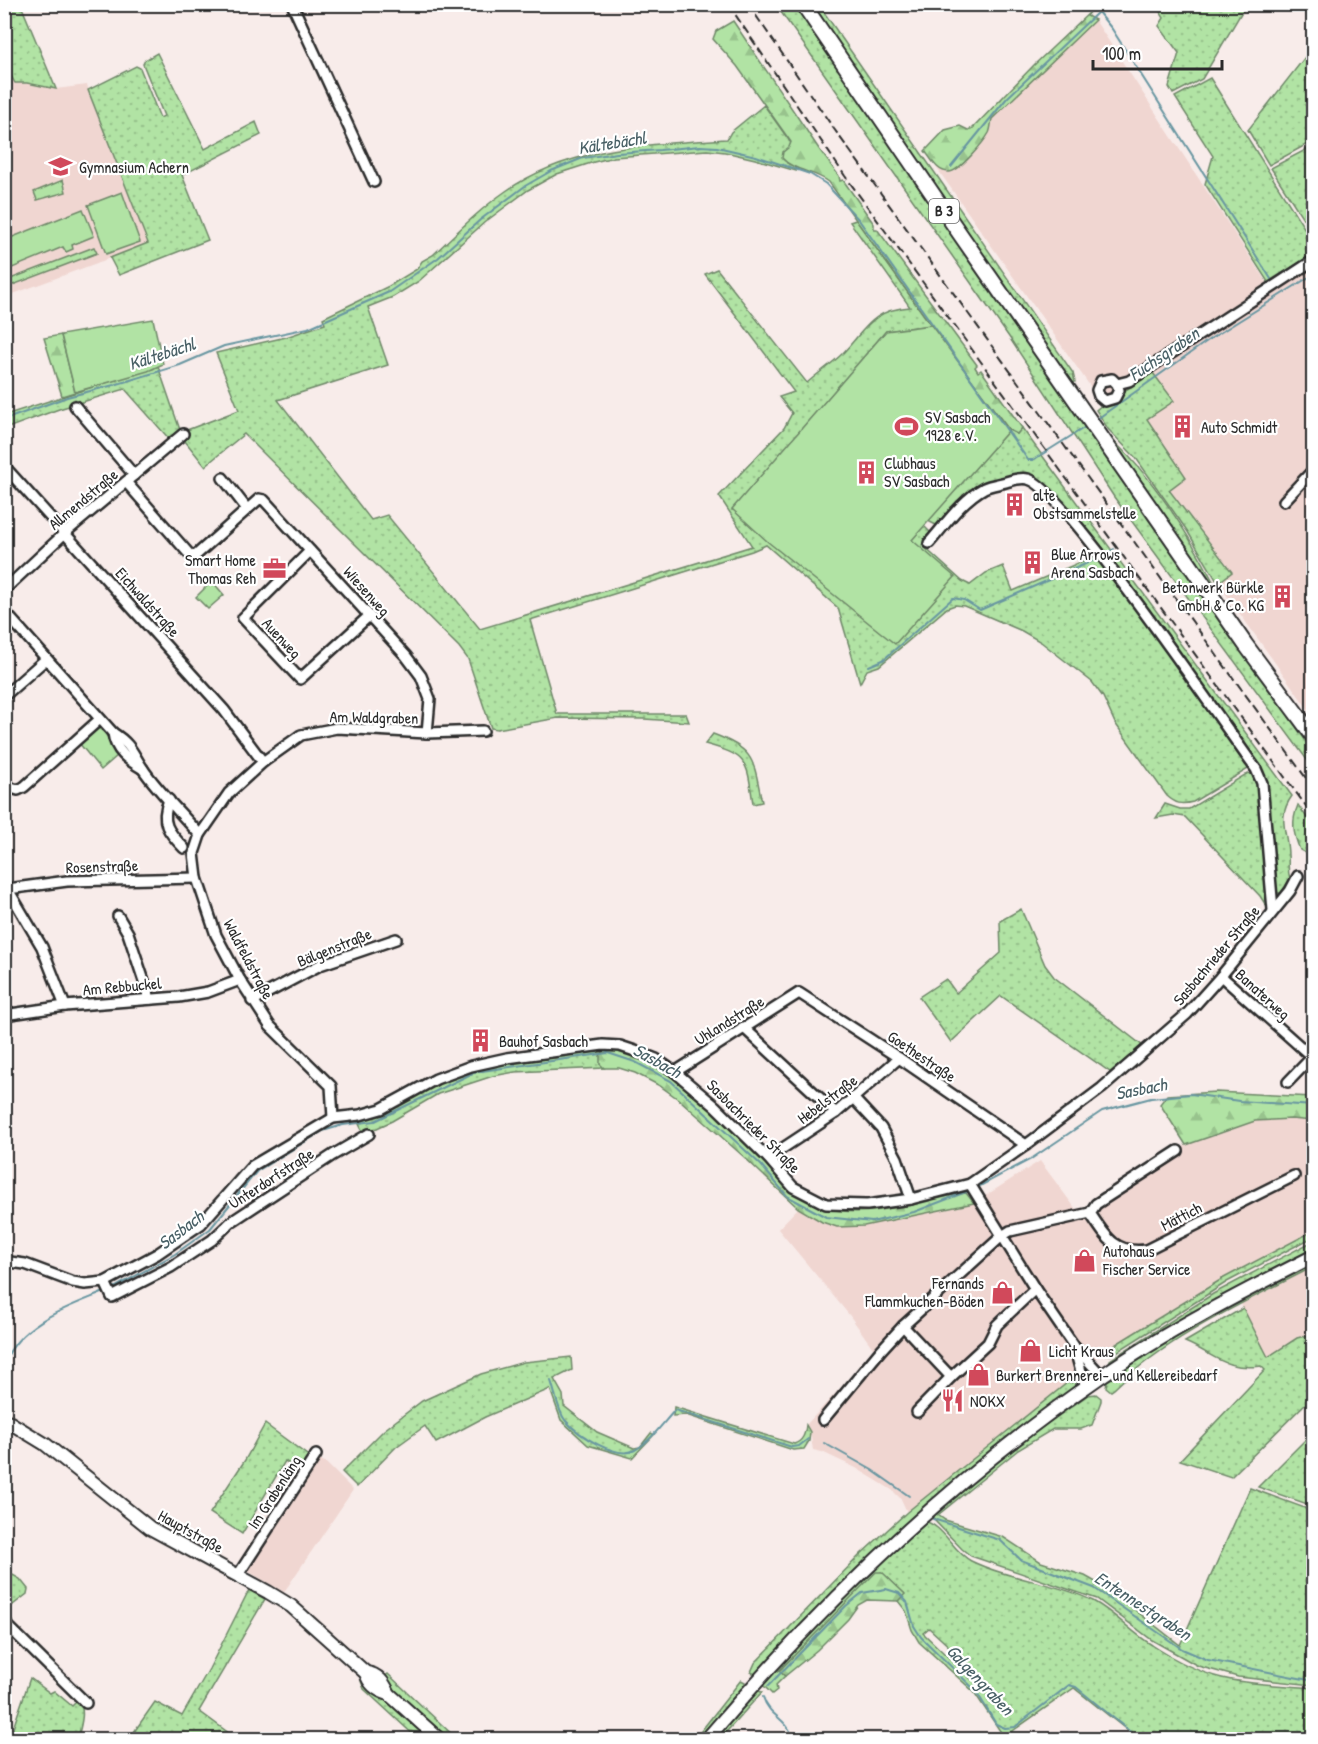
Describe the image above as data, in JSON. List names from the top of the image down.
{
  "streets": {
    "main road": ["B 3"],
    "street": [
      "Allmendstraße",
      "Wiesenweg",
      "Eichwaldstraße",
      "Auenweg",
      "Am Waldgraben",
      "Rosenstraße",
      "Bälgenstraße",
      "Sasbachrieder Straße",
      "Waldfeldstraße",
      "Am Rebbuckel",
      "Banaterweg",
      "Uhlandstraße",
      "Goethestraße",
      "Hebelstraße",
      "Unterdorfstraße",
      "Mättich",
      "Im Grabenläng",
      "Hauptstraße"
    ]
  },
  "crossings": [
    ["Allmendstraße", "Eichwaldstraße"],
    ["Wiesenweg", "Auenweg"],
    ["Wiesenweg", "Am Waldgraben"],
    ["Eichwaldstraße", "Am Waldgraben"],
    ["Am Waldgraben", "Waldfeldstraße"],
    ["Rosenstraße", "Waldfeldstraße"],
    ["Bälgenstraße", "Waldfeldstraße"],
    ["Sasbachrieder Straße", "Waldfeldstraße"],
    ["Sasbachrieder Straße", "Banaterweg"],
    ["Sasbachrieder Straße", "Uhlandstraße"],
    ["Sasbachrieder Straße", "Goethestraße"],
    ["Sasbachrieder Straße", "Hebelstraße"],
    ["Sasbachrieder Straße", "Unterdorfstraße"],
    ["Waldfeldstraße", "Am Rebbuckel"],
    ["Uhlandstraße", "Goethestraße"],
    ["Goethestraße", "Hebelstraße"],
    ["Im Grabenläng", "Hauptstraße"]
  ],
  "water": [
    "Kältebächl",
    "Fuchsgraben",
    "Sasbach",
    "Entennestgraben",
    "Galgengraben"
  ],
  "places": {
    "school or university": ["Gymnasium Achern"],
    "sports": ["SV Sasbach 1928 e.V."],
    "building": [
      "Auto Schmidt",
      "Clubhaus SV Sasbach",
      "alte Obstsammelstelle",
      "Blue Arrows Arena Sasbach",
      "Betonwerk Bürkle GmbH & Co. KG",
      "Bauhof Sasbach"
    ],
    "office": ["Smart Home Thomas Reh"],
    "shop": [
      "Autohaus Fischer Service",
      "Fernands Flammkuchen-Böden",
      "Licht Kraus",
      "Burkert Brennerei- und Kellereibedarf"
    ],
    "restaurant": ["NOKX"]
  },
  "scale_bar": "100 m"
}
